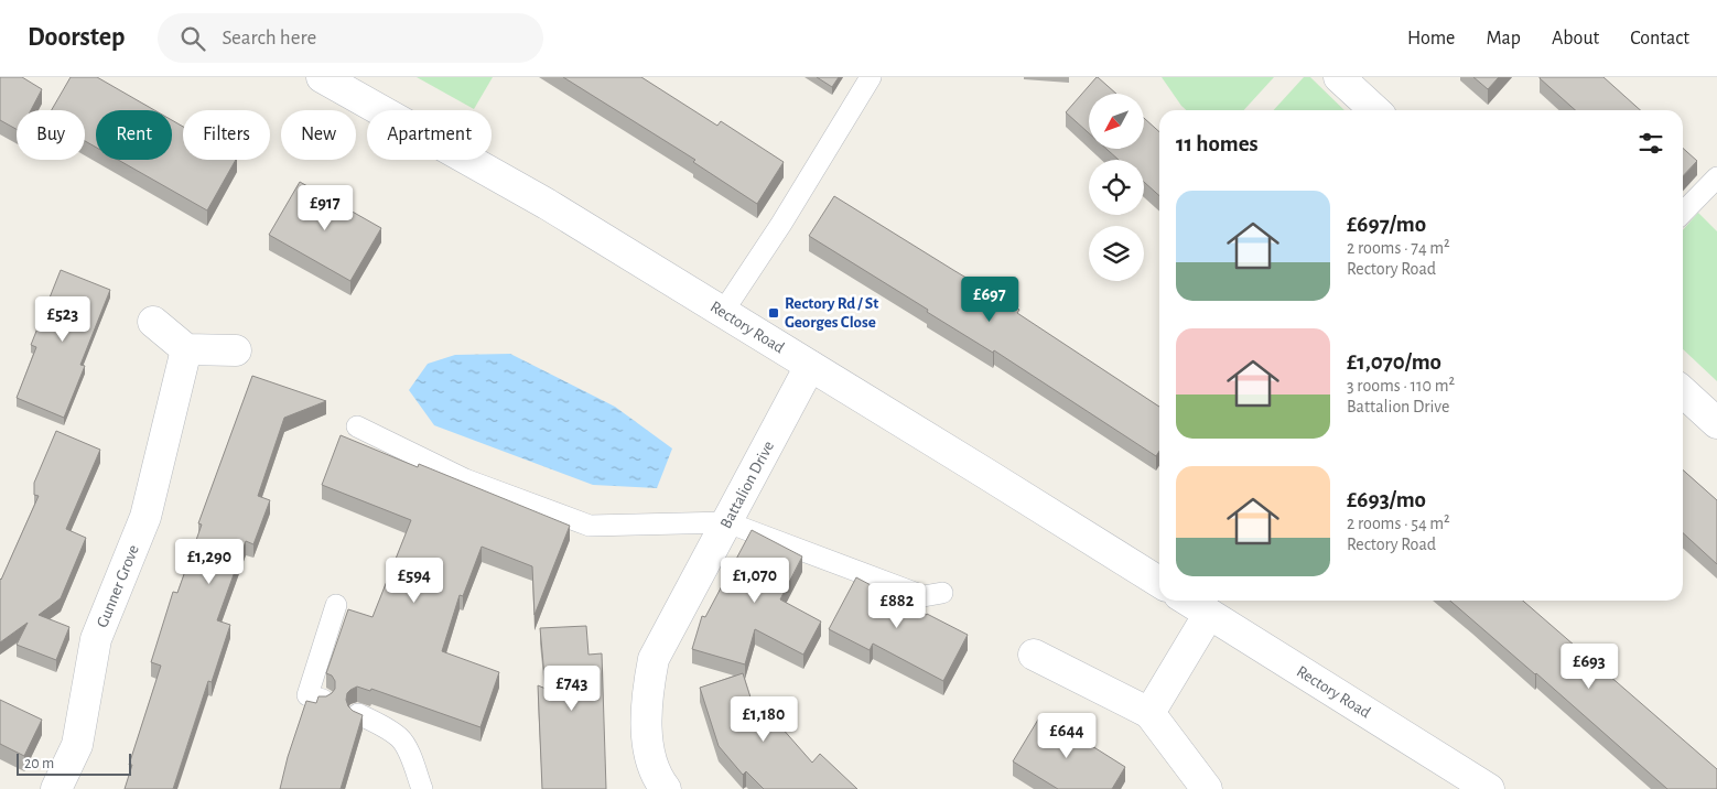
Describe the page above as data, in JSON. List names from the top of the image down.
{
  "streets": {
    "street": ["Rectory Road", "Battalion Drive", "Gunner Grove"]
  },
  "crossings": [
    ["Rectory Road", "Battalion Drive"]
  ],
  "places": {
    "transit": ["Rectory Rd / St Georges Close"]
  },
  "scale_bar": "20 m",
  "north": "bottom left",
  "page": {
    "header": "Doorstep",
    "search": "Search here",
    "nav": [
      "Home",
      "Map",
      "About",
      "Contact"
    ],
    "chip": [
      "Buy",
      "Rent",
      "Filters",
      "New",
      "Apartment"
    ],
    "heading": "11 homes",
    "list": [
      {
        "name": "£697/mo",
        "note": "2 rooms · 74 m² · Rectory Road"
      },
      {
        "name": "£1,070/mo",
        "note": "3 rooms · 110 m² · Battalion Drive"
      },
      {
        "name": "£693/mo",
        "note": "2 rooms · 54 m² · Rectory Road"
      }
    ],
    "price": [
      "£917",
      "£697",
      "£523",
      "£1,290",
      "£594",
      "£1,070",
      "£882",
      "£693",
      "£743",
      "£1,180",
      "£644"
    ],
    "scale": "20 m"
  }
}
